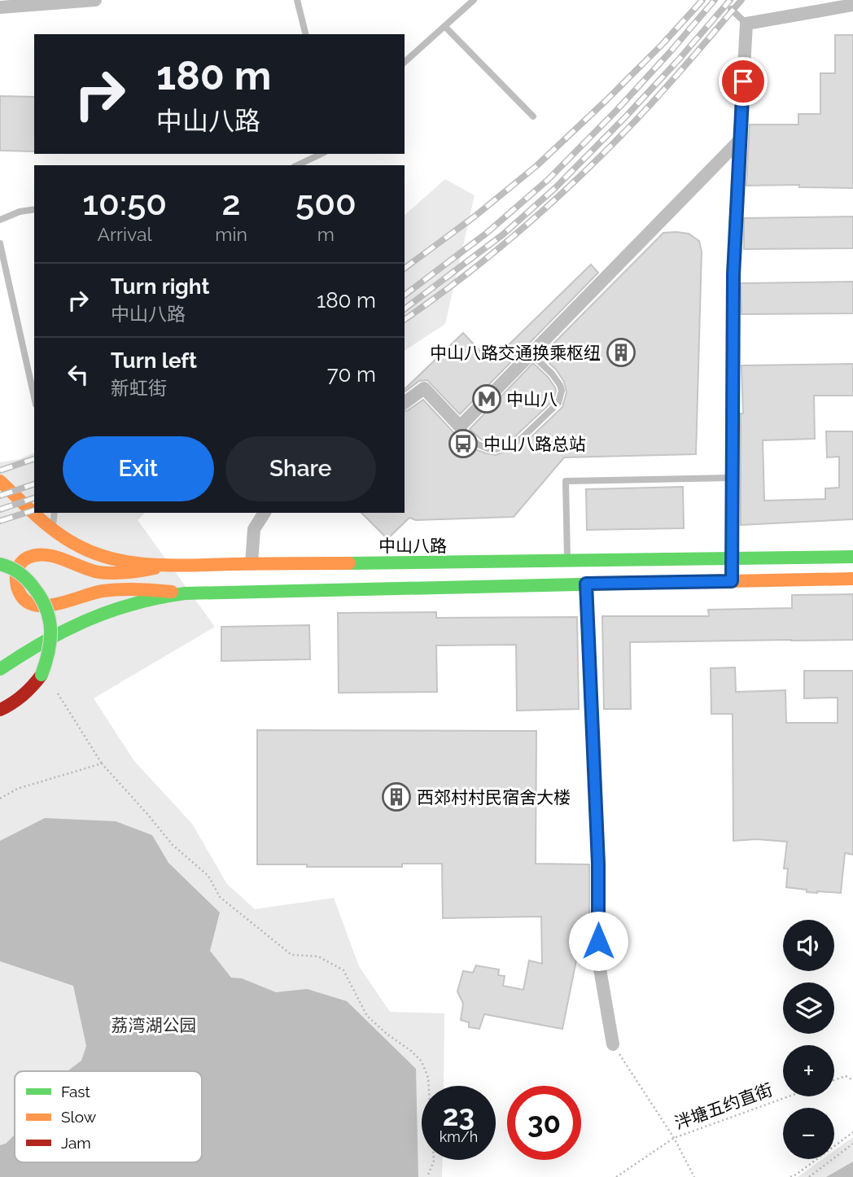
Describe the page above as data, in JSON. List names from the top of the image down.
{
  "streets": {
    "main road": ["中山八路"],
    "path": ["泮塘五约直街"]
  },
  "parks": ["荔湾湖公园"],
  "places": {
    "building": ["中山八路交通换乘枢纽", "西郊村村民宿舍大楼"],
    "metro station": ["中山八"],
    "bus stop": ["中山八路总站"]
  },
  "legend": ["Fast", "Slow", "Jam"],
  "page": {
    "turn": ["180 m", "中山八路"],
    "eta": [
      "10:50",
      "Arrival",
      "2",
      "min",
      "500",
      "m"
    ],
    "list": [
      {
        "name": "Turn right",
        "note": "中山八路",
        "value": "180 m"
      },
      {
        "name": "Turn left",
        "note": "新虹街",
        "value": "70 m"
      }
    ],
    "buttons": ["Exit", "Share"],
    "map_buttons": ["+", "−"],
    "speed": "23 km/h",
    "limit": "30"
  }
}
